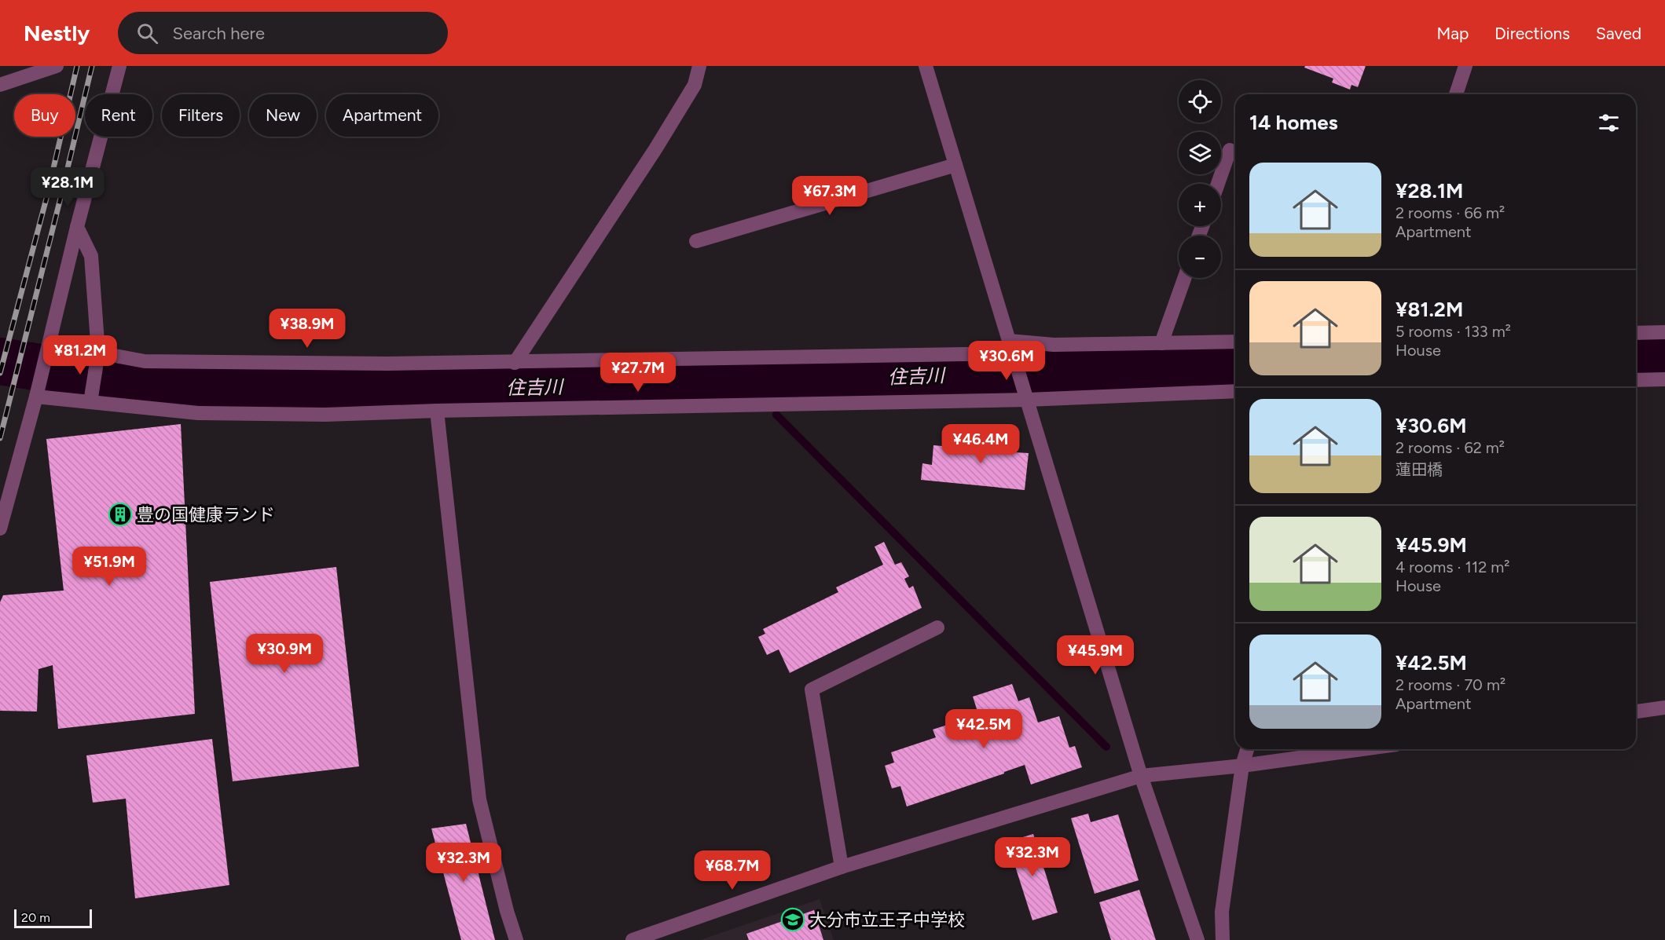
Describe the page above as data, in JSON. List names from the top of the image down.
{
  "water": ["住吉川"],
  "places": {
    "building": ["豊の国健康ランド"],
    "school or university": ["大分市立王子中学校"]
  },
  "scale_bar": "20 m",
  "page": {
    "header": "Nestly",
    "search": "Search here",
    "nav": ["Map", "Directions", "Saved"],
    "map_buttons": ["+", "−"],
    "chip": [
      "Buy",
      "Rent",
      "Filters",
      "New",
      "Apartment"
    ],
    "heading": "14 homes",
    "list": [
      {
        "name": "¥28.1M",
        "note": "2 rooms · 66 m² · Apartment"
      },
      {
        "name": "¥81.2M",
        "note": "5 rooms · 133 m² · House"
      },
      {
        "name": "¥30.6M",
        "note": "2 rooms · 62 m² · 蓮田橋"
      },
      {
        "name": "¥45.9M",
        "note": "4 rooms · 112 m² · House"
      },
      {
        "name": "¥42.5M",
        "note": "2 rooms · 70 m² · Apartment"
      }
    ],
    "price": [
      "¥28.1M",
      "¥67.3M",
      "¥38.9M",
      "¥81.2M",
      "¥30.6M",
      "¥27.7M",
      "¥46.4M",
      "¥51.9M",
      "¥30.9M",
      "¥45.9M",
      "¥42.5M",
      "¥32.3M",
      "¥32.3M",
      "¥68.7M"
    ],
    "scale": "20 m"
  }
}
